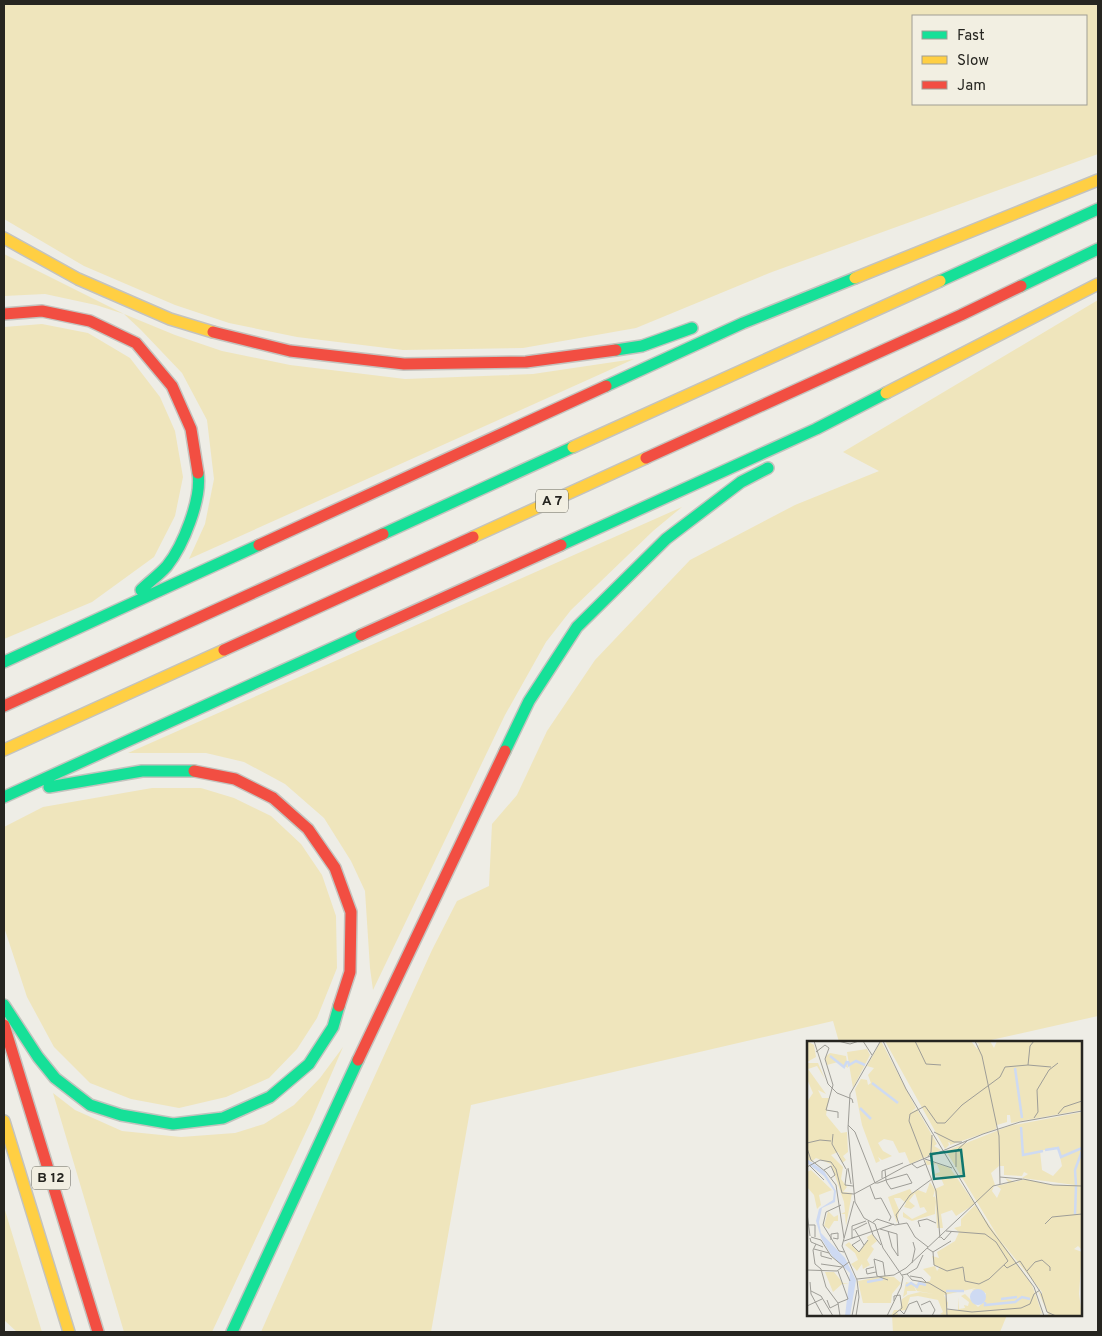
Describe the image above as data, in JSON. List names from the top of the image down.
{
  "streets": {
    "main road": ["A 7", "B 12"]
  },
  "legend": ["Fast", "Slow", "Jam"]
}
